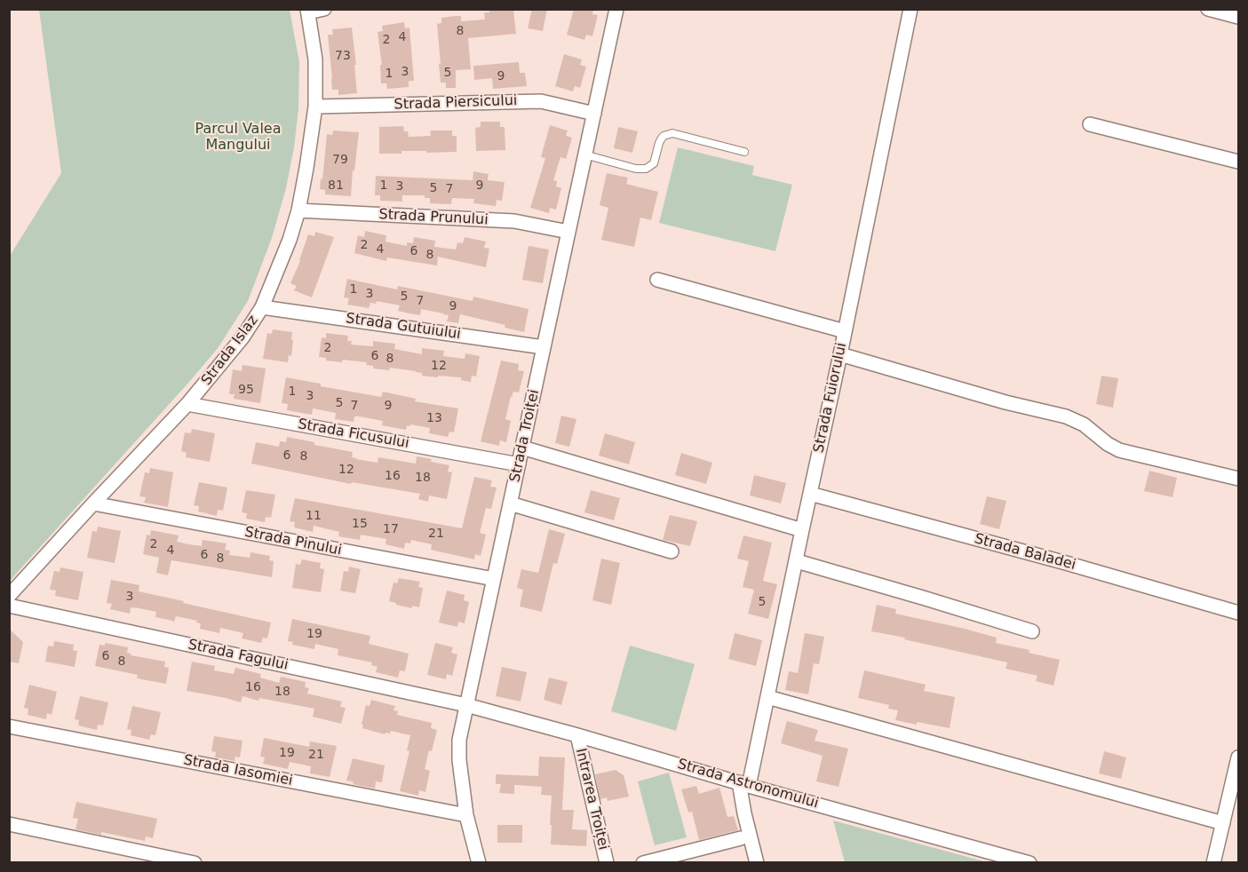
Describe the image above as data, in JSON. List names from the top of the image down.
{
  "streets": {
    "street": [
      "Strada Piersicului",
      "Strada Prunului",
      "Strada Gutuiului",
      "Strada Islaz",
      "Strada Fuiorului",
      "Strada Ficusului",
      "Strada Troiței",
      "Strada Pinului",
      "Strada Baladei",
      "Strada Fagului",
      "Strada Iasomiei",
      "Strada Astronomului",
      "Intrarea Troiței"
    ]
  },
  "crossings": [
    ["Strada Piersicului", "Strada Islaz"],
    ["Strada Piersicului", "Strada Troiței"],
    ["Strada Prunului", "Strada Islaz"],
    ["Strada Prunului", "Strada Troiței"],
    ["Strada Gutuiului", "Strada Islaz"],
    ["Strada Gutuiului", "Strada Troiței"],
    ["Strada Islaz", "Strada Ficusului"],
    ["Strada Islaz", "Strada Pinului"],
    ["Strada Fuiorului", "Strada Baladei"],
    ["Strada Fuiorului", "Strada Astronomului"],
    ["Strada Ficusului", "Strada Troiței"],
    ["Strada Troiței", "Strada Pinului"],
    ["Strada Troiței", "Strada Fagului"],
    ["Strada Troiței", "Strada Iasomiei"],
    ["Strada Troiței", "Strada Astronomului"],
    ["Strada Fagului", "Strada Astronomului"],
    ["Strada Astronomului", "Intrarea Troiței"]
  ],
  "parks": ["Parcul Valea Mangului"],
  "house_numbers": [
    "8",
    "4",
    "2",
    "73",
    "3",
    "5",
    "1",
    "9",
    "79",
    "81",
    "1",
    "9",
    "3",
    "5",
    "7",
    "2",
    "4",
    "6",
    "8",
    "1",
    "3",
    "5",
    "7",
    "9",
    "2",
    "6",
    "8",
    "12",
    "95",
    "1",
    "3",
    "5",
    "7",
    "9",
    "13",
    "6",
    "8",
    "12",
    "16",
    "18",
    "11",
    "15",
    "17",
    "21",
    "2",
    "4",
    "6",
    "8",
    "3",
    "5",
    "19",
    "6",
    "8",
    "16",
    "18",
    "19",
    "21"
  ]
}
